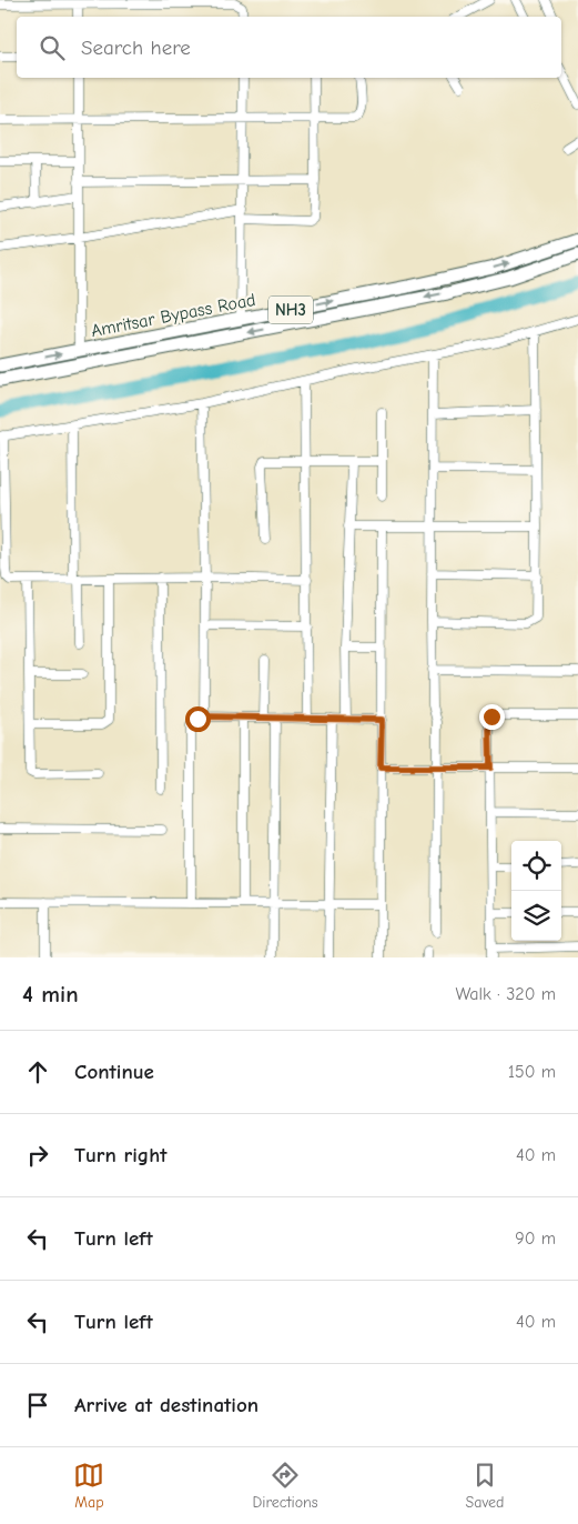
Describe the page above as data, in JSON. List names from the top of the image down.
{
  "streets": {
    "highway": ["NH3", "Amritsar Bypass Road"]
  },
  "page": {
    "search": "Search here",
    "heading": ["4 min", "Walk · 320 m"],
    "list": [
      ["Continue", "150 m"],
      ["Turn right", "40 m"],
      ["Turn left", "90 m"],
      ["Turn left", "40 m"],
      "Arrive at destination"
    ],
    "nav": ["Map", "Directions", "Saved"]
  }
}
